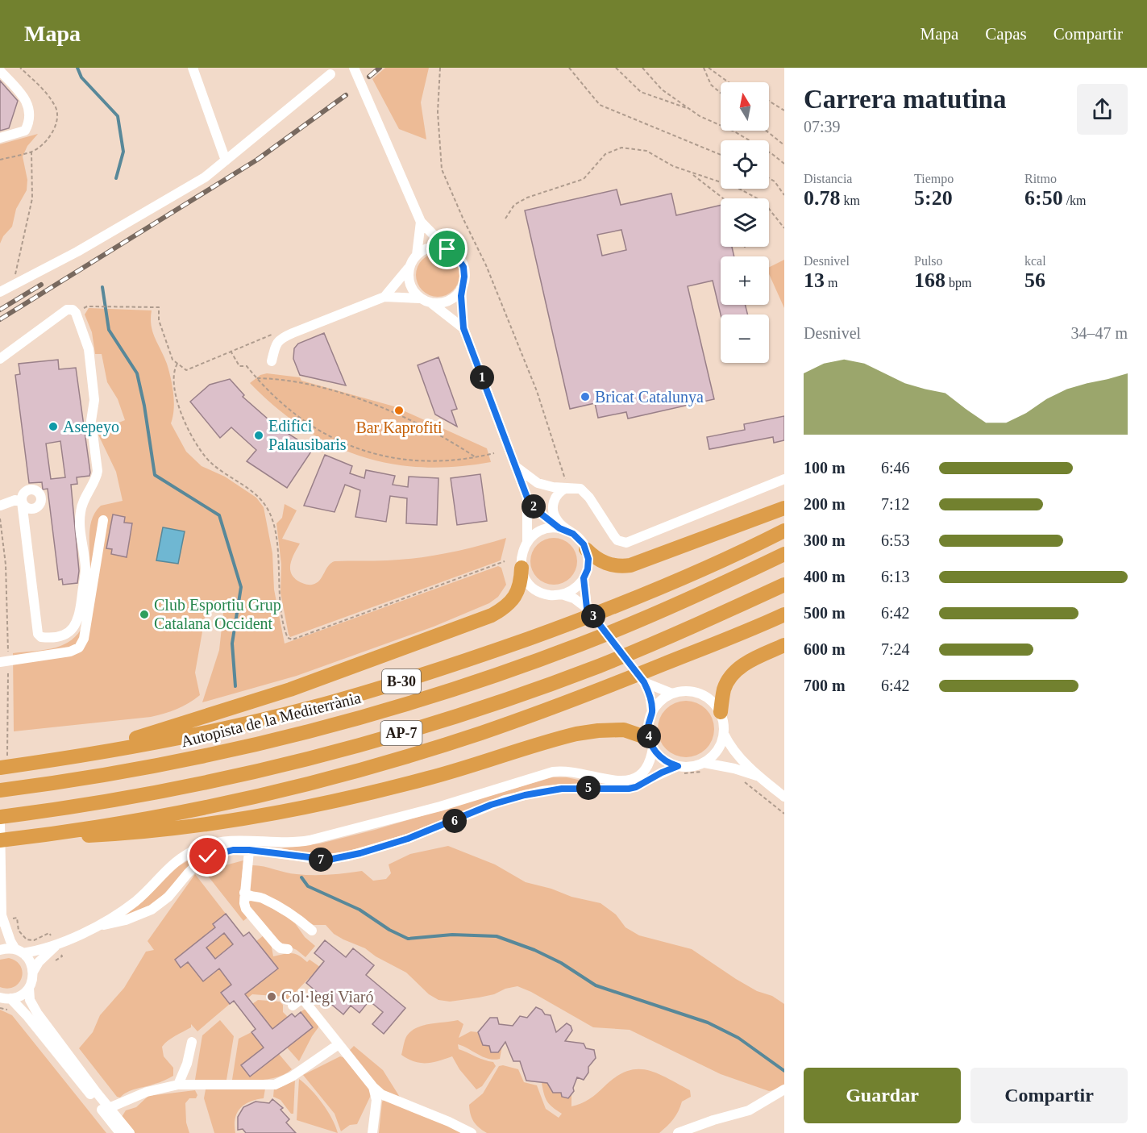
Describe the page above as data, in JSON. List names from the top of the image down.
{
  "streets": {
    "highway": ["B-30", "Autopista de la Mediterrània", "AP-7"]
  },
  "places": [
    "Bricat Catalunya",
    "Bar Kaprofiti",
    "Asepeyo",
    "Edifici Palausibaris",
    "Club Esportiu Grup Catalana Occident",
    "Col·legi Viaró"
  ],
  "north": "top",
  "page": {
    "header": "Mapa",
    "nav": ["Mapa", "Capas", "Compartir"],
    "heading": ["Carrera matutina", "07:39"],
    "map_buttons": ["+", "−"],
    "stats": [
      ["Distancia", "0.78 km"],
      ["Tiempo", "5:20"],
      ["Ritmo", "6:50 /km"],
      ["Desnivel", "13 m"],
      ["Pulso", "168 bpm"],
      ["kcal", "56"]
    ],
    "chart": ["Desnivel", "34–47 m"],
    "pins": [
      "1",
      "2",
      "3",
      "4",
      "5",
      "6",
      "7"
    ],
    "list": [
      {
        "name": "100 m",
        "note": "6:46"
      },
      {
        "name": "200 m",
        "note": "7:12"
      },
      {
        "name": "300 m",
        "note": "6:53"
      },
      {
        "name": "400 m",
        "note": "6:13"
      },
      {
        "name": "500 m",
        "note": "6:42"
      },
      {
        "name": "600 m",
        "note": "7:24"
      },
      {
        "name": "700 m",
        "note": "6:42"
      }
    ],
    "buttons": ["Guardar", "Compartir"]
  }
}
